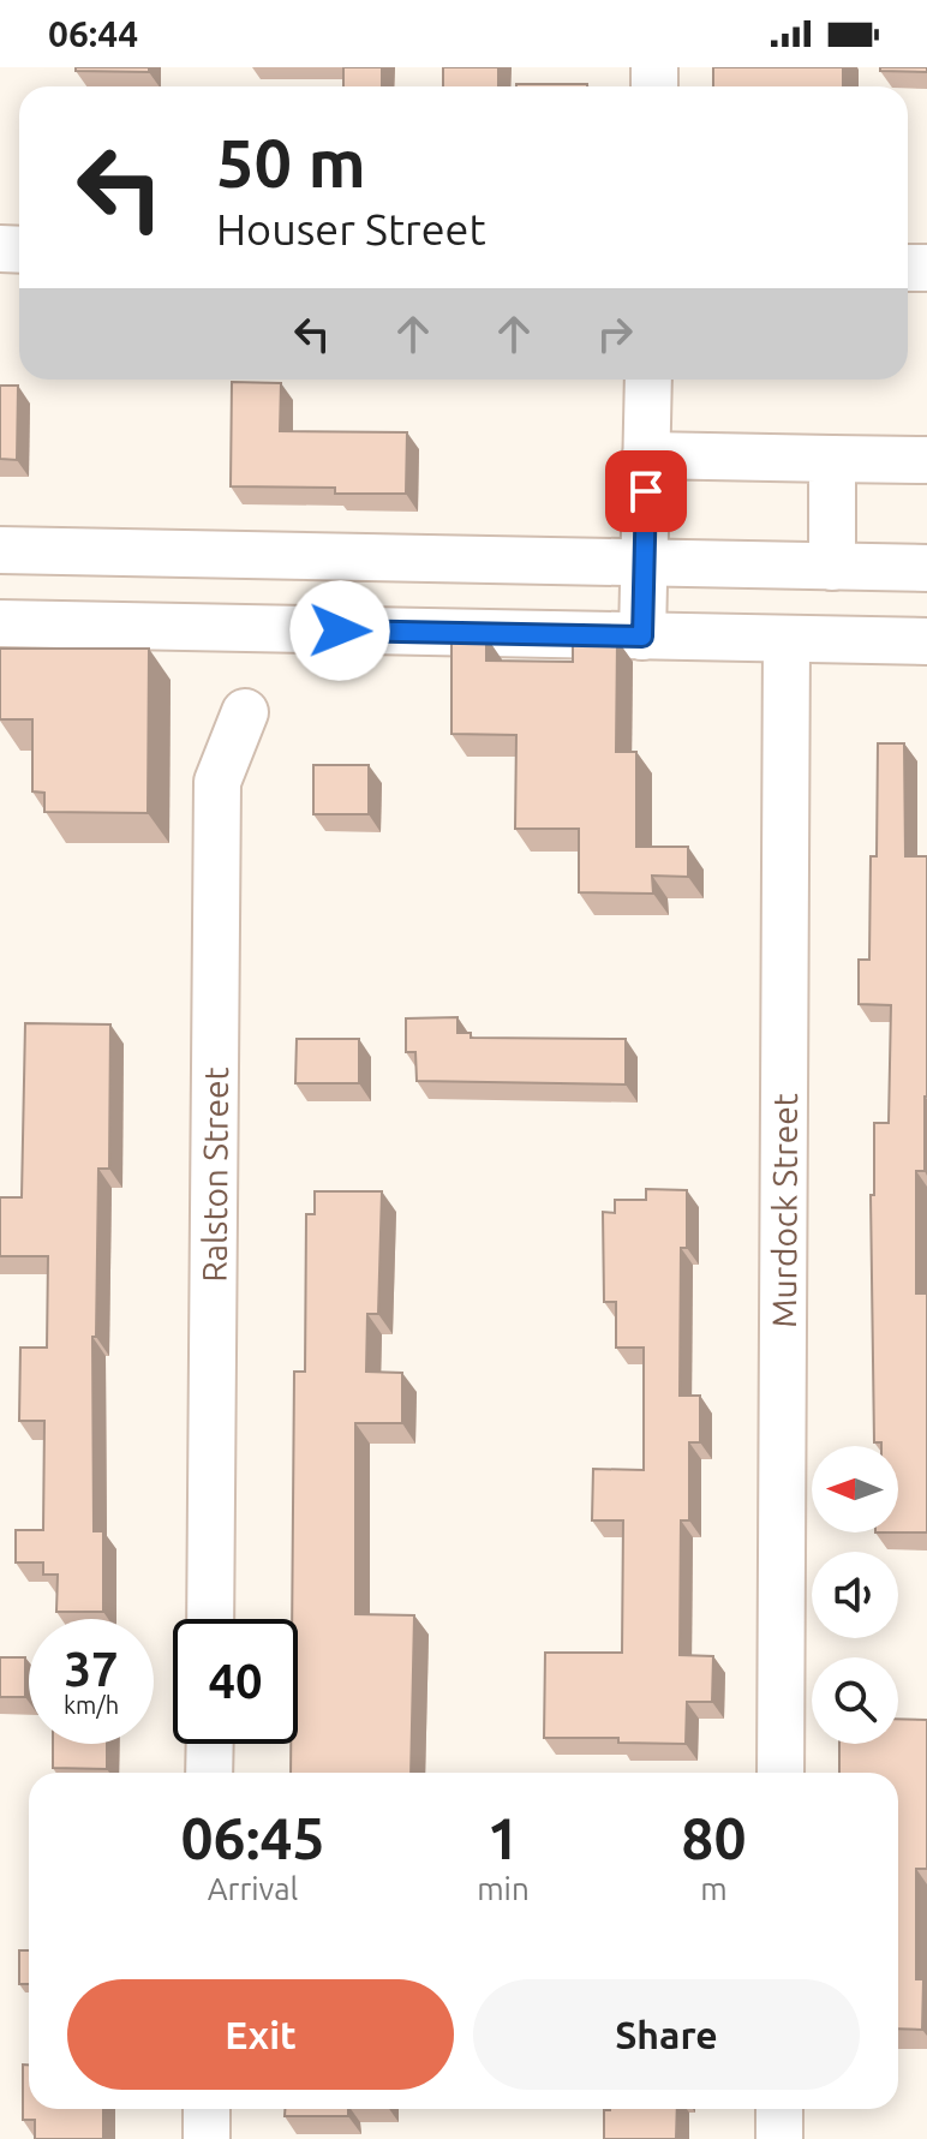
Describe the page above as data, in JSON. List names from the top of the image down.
{
  "streets": {
    "street": ["Ralston Street", "Murdock Street"]
  },
  "north": "left",
  "page": {
    "status": "06:44",
    "turn": ["50 m", "Houser Street"],
    "speed": "37 km/h",
    "limit": "40",
    "eta": [
      "06:45",
      "Arrival",
      "1",
      "min",
      "80",
      "m"
    ],
    "buttons": ["Exit", "Share"]
  }
}
